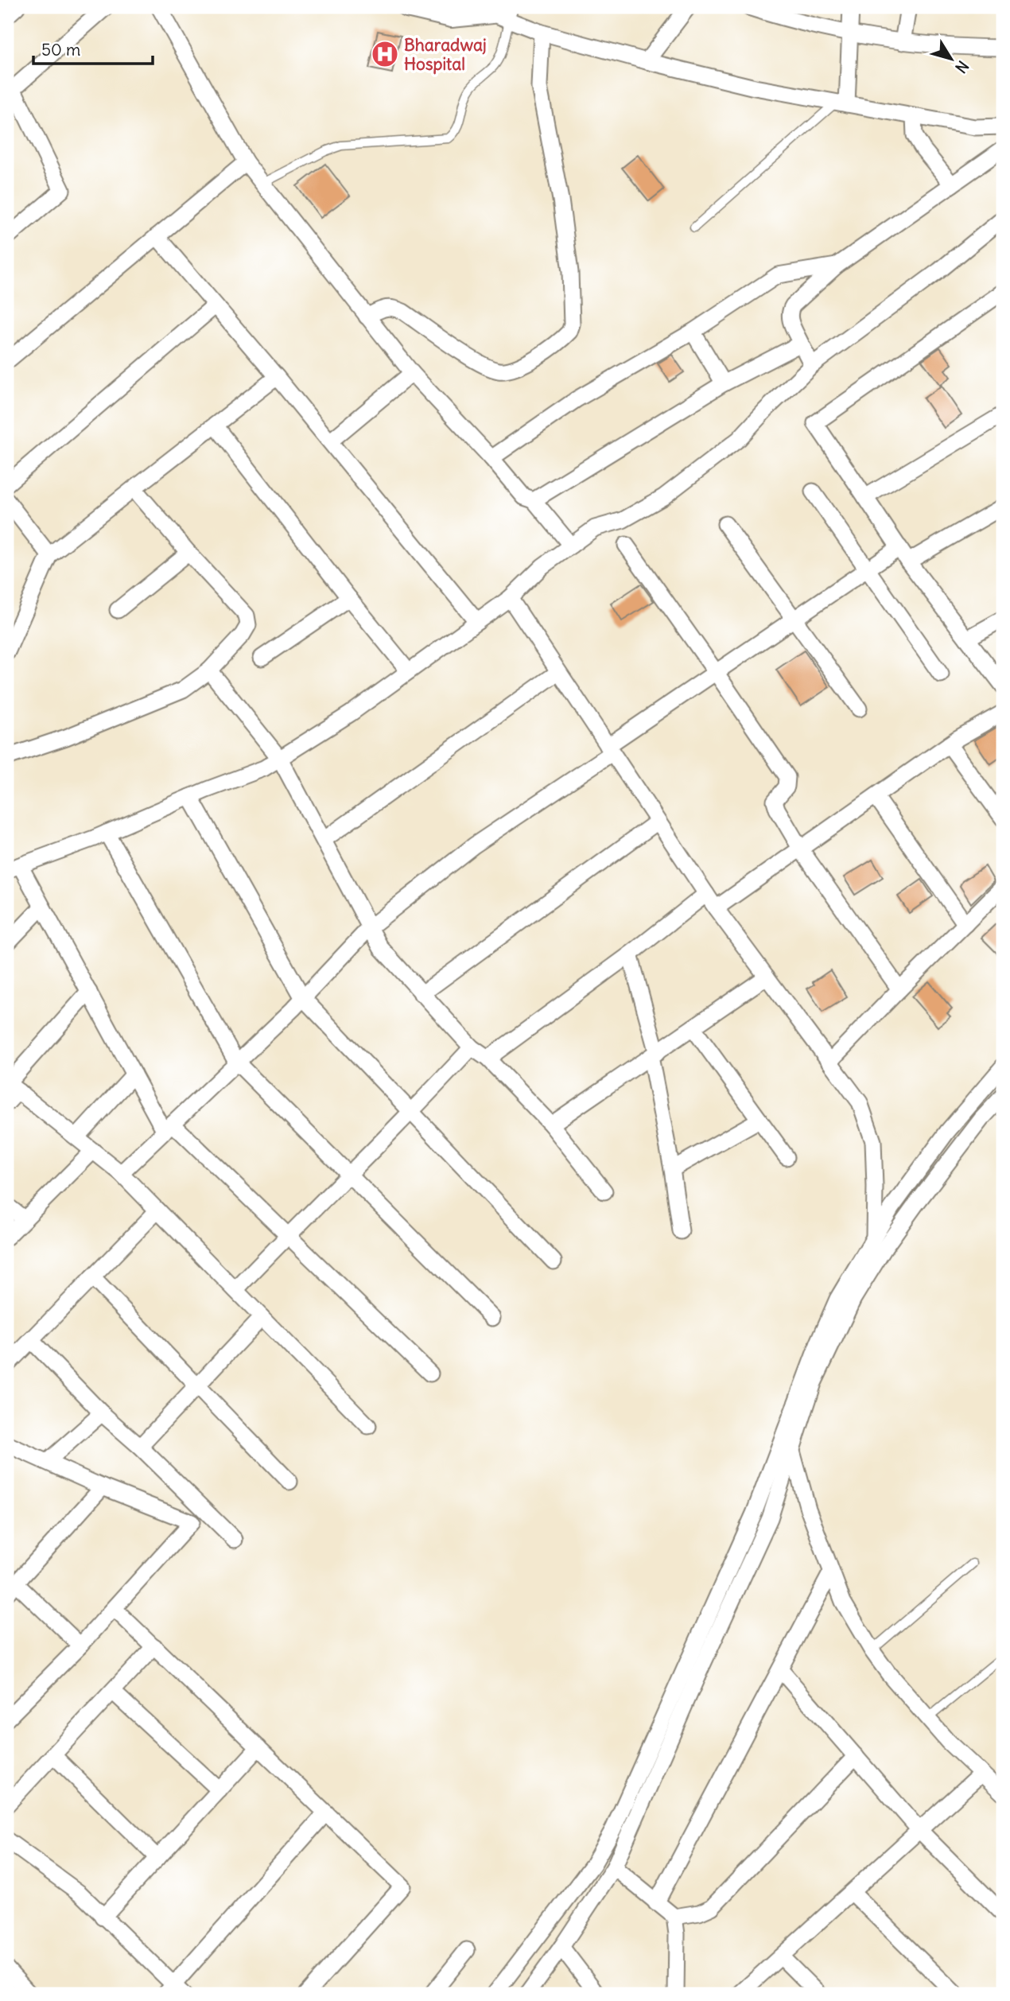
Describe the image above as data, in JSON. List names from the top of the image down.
{
  "places": {
    "hospital": ["Bharadwaj Hospital"]
  },
  "scale_bar": "50 m",
  "north": "bottom right"
}
